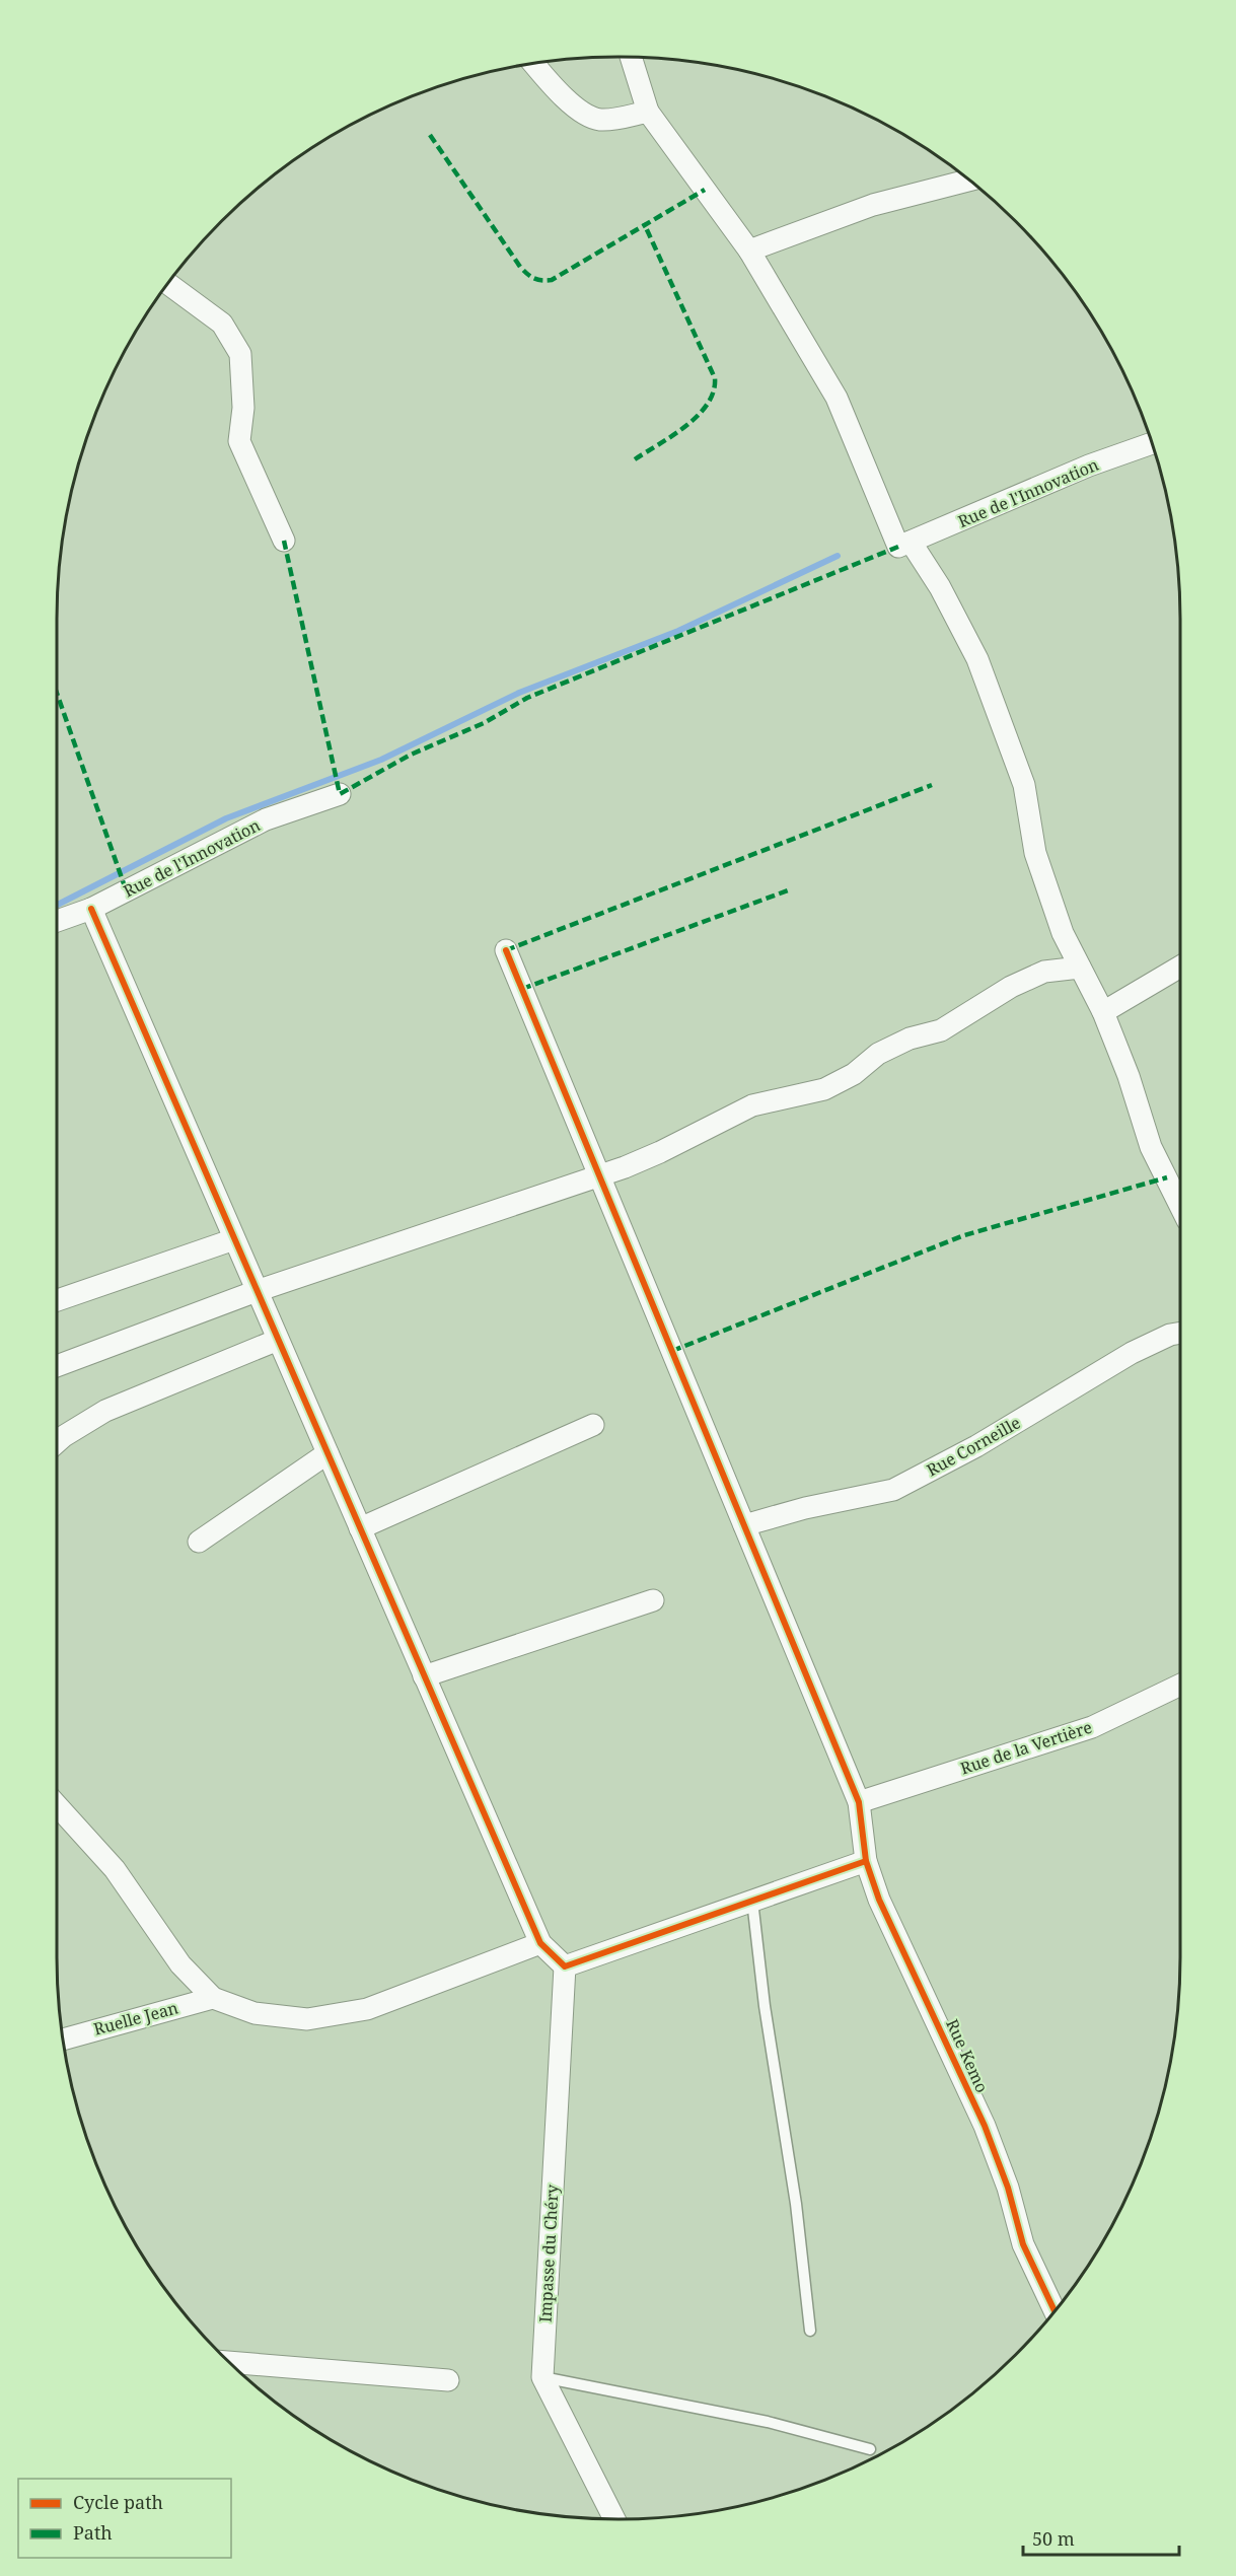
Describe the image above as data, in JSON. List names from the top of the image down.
{
  "streets": {
    "street": [
      "Rue de l'Innovation",
      "Rue Corneille",
      "Rue de la Vertière",
      "Ruelle Jean",
      "Rue Kemo",
      "Impasse du Chéry"
    ]
  },
  "crossings": [
    ["Rue Corneille", "Rue Kemo"],
    ["Rue de la Vertière", "Rue Kemo"]
  ],
  "legend": ["Cycle path", "Path"],
  "scale_bar": "50 m"
}
